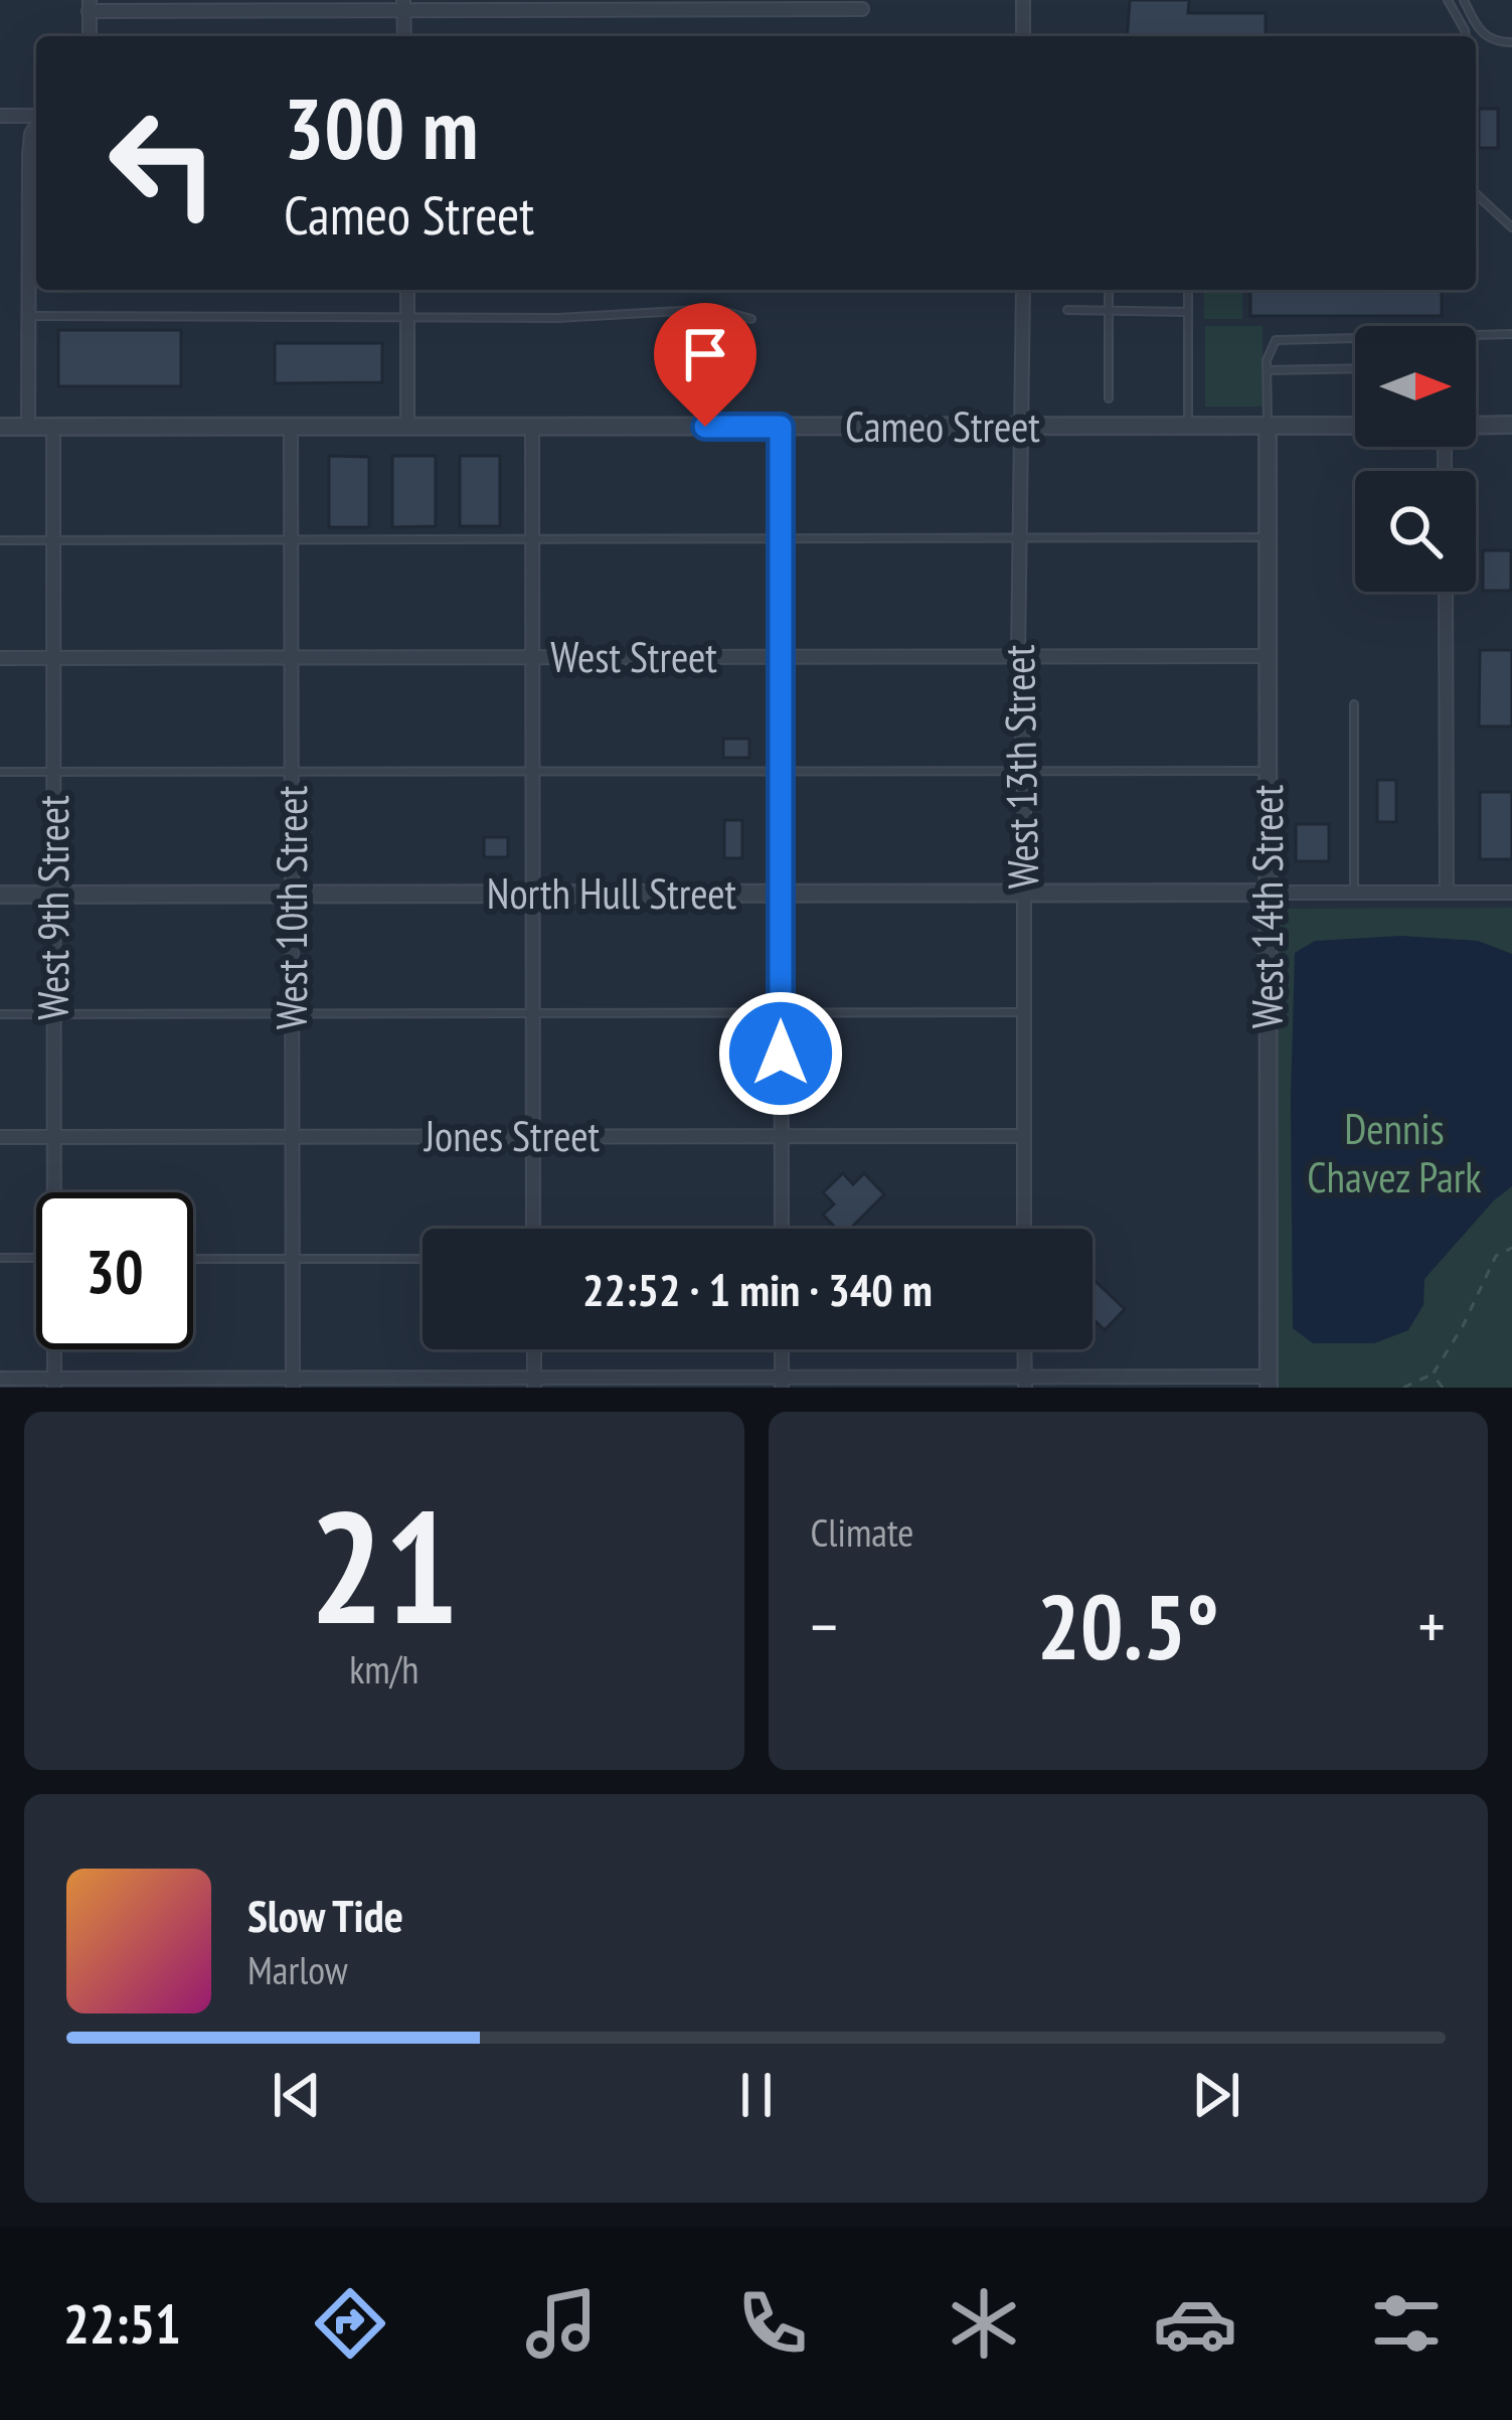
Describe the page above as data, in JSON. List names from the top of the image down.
{
  "streets": {
    "street": [
      "Cameo Street",
      "West Street",
      "West 13th Street",
      "North Hull Street",
      "West 14th Street",
      "West 9th Street",
      "West 10th Street",
      "Jones Street"
    ]
  },
  "crossings": [
    ["Cameo Street", "West 13th Street"],
    ["Cameo Street", "West 14th Street"],
    ["Cameo Street", "West 9th Street"],
    ["Cameo Street", "West 10th Street"],
    ["West Street", "West 13th Street"],
    ["West Street", "West 14th Street"],
    ["West Street", "West 9th Street"],
    ["West Street", "West 10th Street"],
    ["West 13th Street", "North Hull Street"],
    ["West 13th Street", "Jones Street"],
    ["North Hull Street", "West 14th Street"],
    ["North Hull Street", "West 9th Street"],
    ["North Hull Street", "West 10th Street"],
    ["West 9th Street", "Jones Street"],
    ["West 10th Street", "Jones Street"]
  ],
  "parks": ["Dennis Chavez Park"],
  "north": "right",
  "page": {
    "turn": ["300 m", "Cameo Street"],
    "limit": "30",
    "trip": "22:52 · 1 min · 340 m",
    "tile": [
      ["21", "km/h"],
      "Climate"
    ],
    "heat": ["−", "20.5°", "+"],
    "song": ["Slow Tide", "Marlow"],
    "tabs": "22:51"
  }
}
